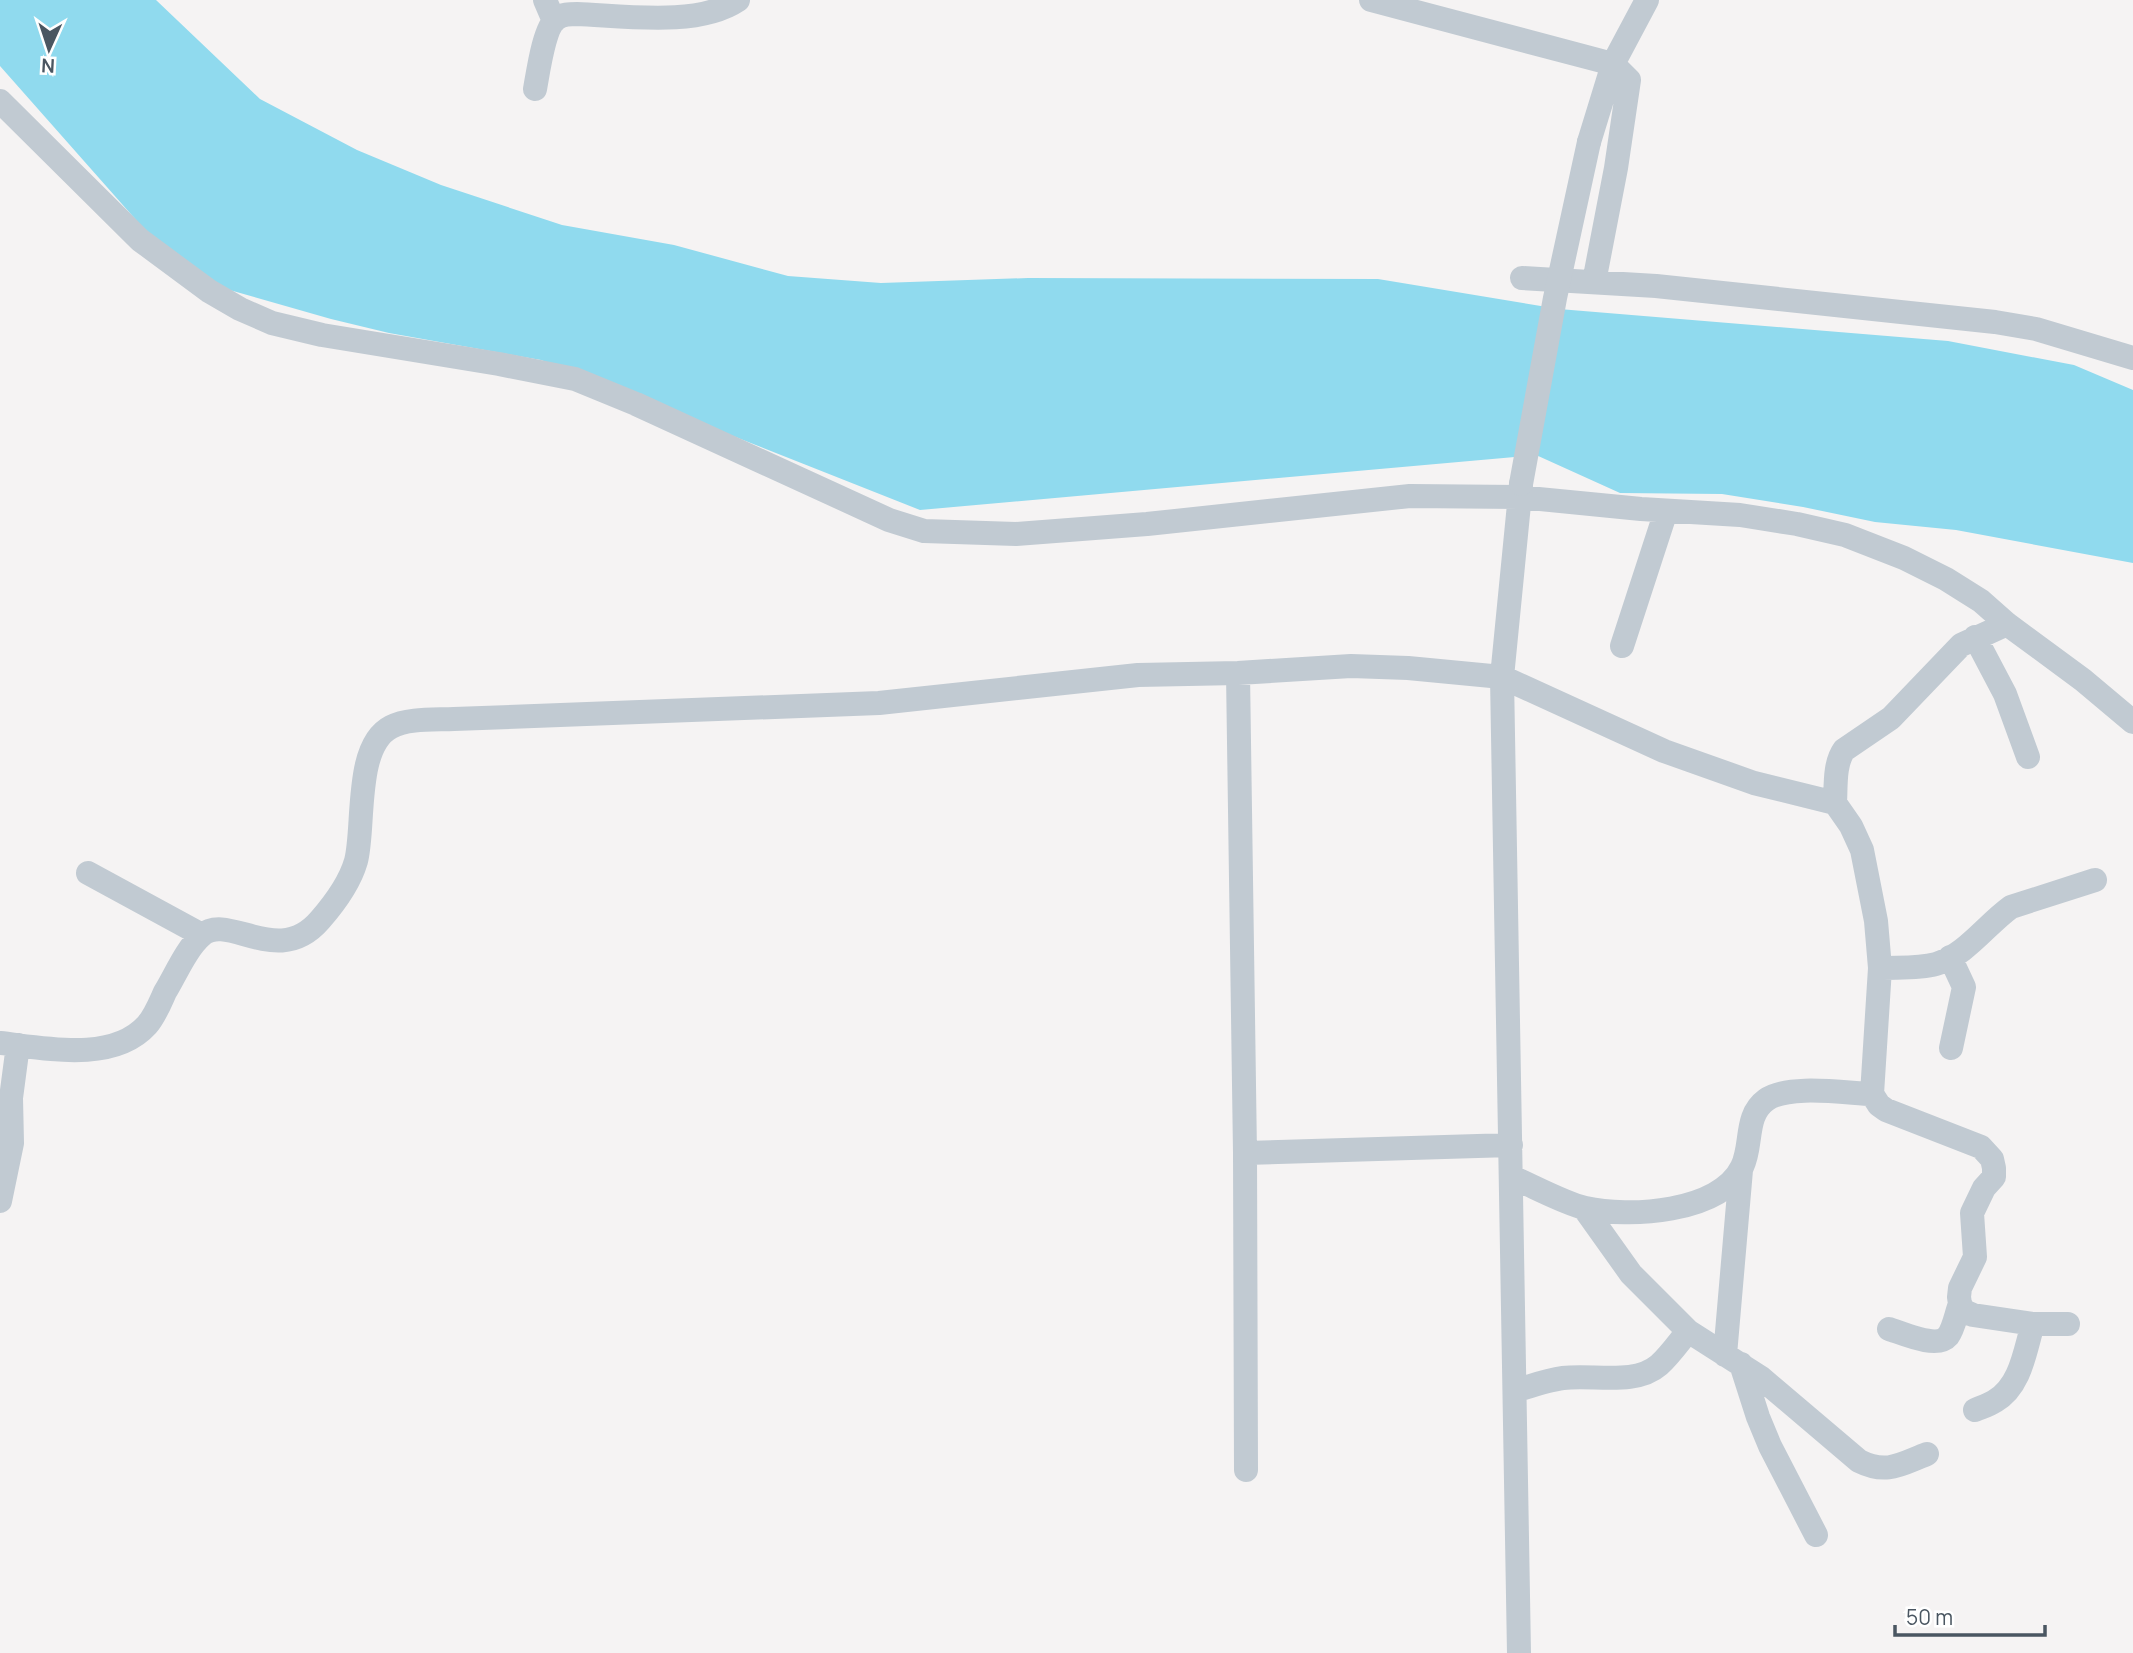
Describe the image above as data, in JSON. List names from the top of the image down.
{
  "scale_bar": "50 m",
  "north": "bottom"
}
